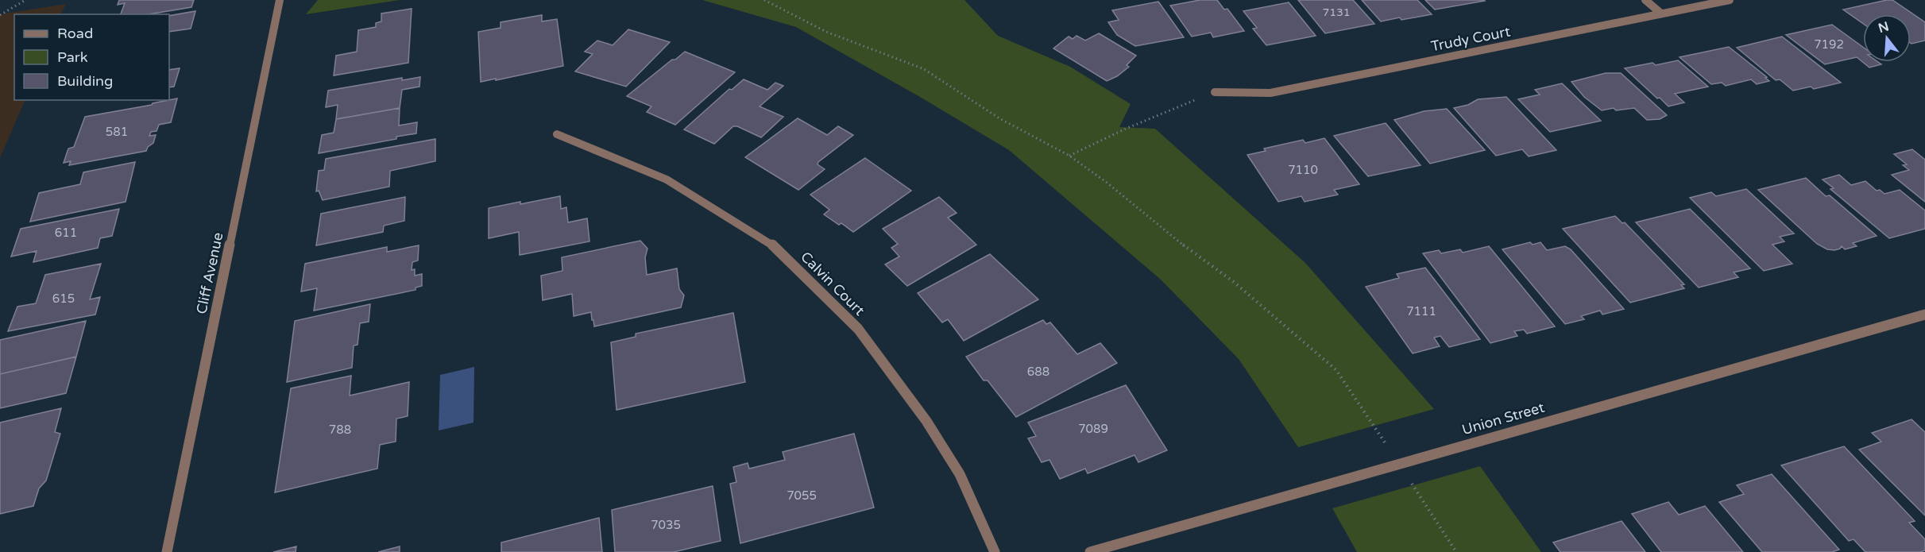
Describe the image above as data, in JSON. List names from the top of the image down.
{
  "streets": {
    "street": [
      "Trudy Court",
      "Cliff Avenue",
      "Calvin Court",
      "Union Street"
    ]
  },
  "house_numbers": [
    "7131",
    "7192",
    "581",
    "7110",
    "611",
    "615",
    "7111",
    "688",
    "7089",
    "788",
    "7055",
    "7035"
  ],
  "legend": ["Road", "Park", "Building"],
  "north": "top"
}
